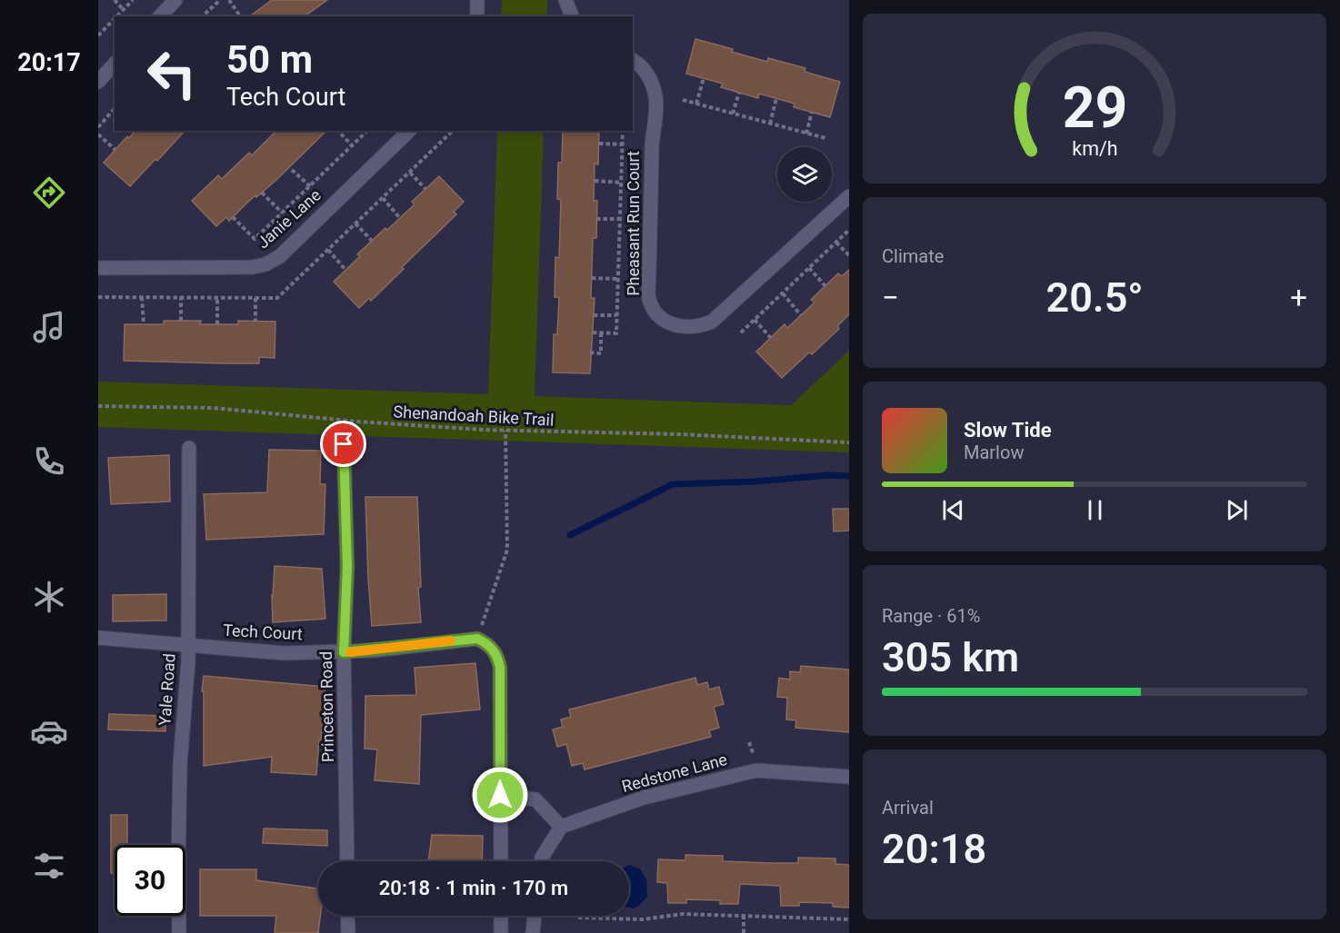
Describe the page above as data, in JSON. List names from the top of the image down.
{
  "streets": {
    "street": [
      "Janie Lane",
      "Pheasant Run Court",
      "Tech Court",
      "Yale Road",
      "Princeton Road",
      "Redstone Lane"
    ],
    "path": ["Shenandoah Bike Trail"]
  },
  "crossings": [
    ["Tech Court", "Yale Road"],
    ["Tech Court", "Princeton Road"]
  ],
  "page": {
    "tabs": "20:17",
    "turn": ["50 m", "Tech Court"],
    "tile": [
      "Climate",
      ["Range · 61%", "305 km"],
      ["Arrival", "20:18"]
    ],
    "heat": ["−", "20.5°", "+"],
    "song": ["Slow Tide", "Marlow"],
    "limit": "30",
    "trip": "20:18 · 1 min · 170 m",
    "gauge": ["29", "km/h"]
  }
}
